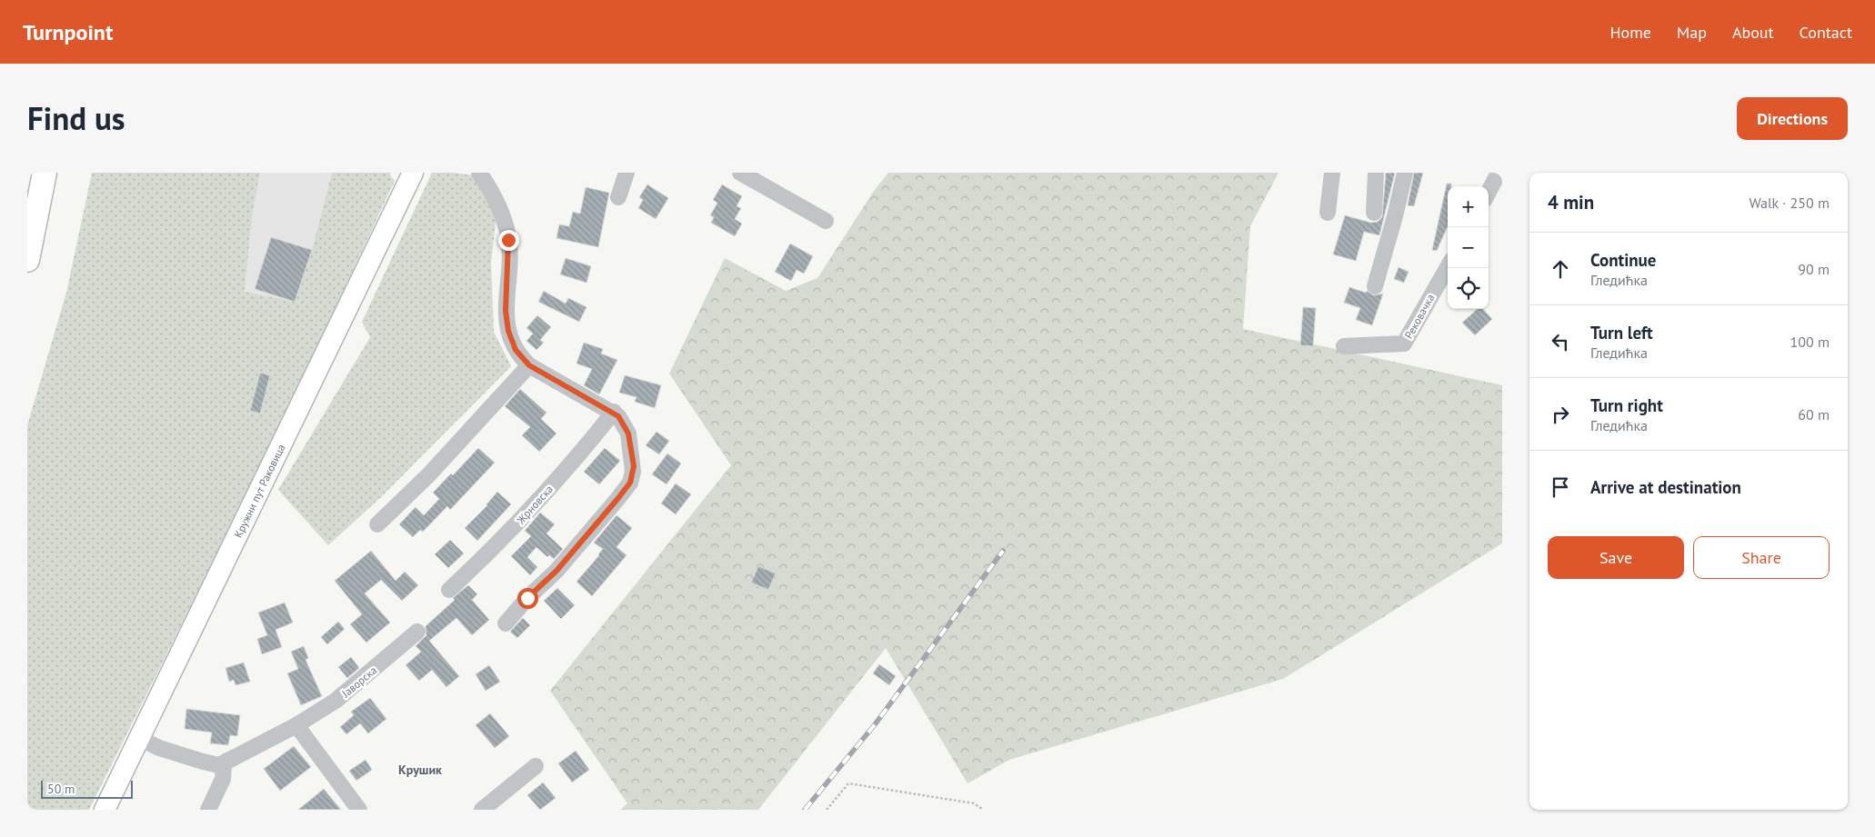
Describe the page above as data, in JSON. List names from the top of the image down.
{
  "streets": {
    "main road": ["Кружни пут Раковица"],
    "street": ["Рековачка", "Жрновска", "Јаворска"]
  },
  "districts": ["Крушик"],
  "scale_bar": "50 m",
  "page": {
    "header": "Turnpoint",
    "nav": [
      "Home",
      "Map",
      "About",
      "Contact"
    ],
    "title": "Find us",
    "buttons": [
      "Directions",
      ["Save", "Share"]
    ],
    "heading": ["4 min", "Walk · 250 m"],
    "map_buttons": ["+", "−"],
    "list": [
      ["Continue", "Гледићка", "90 m"],
      ["Turn left", "Гледићка", "100 m"],
      ["Turn right", "Гледићка", "60 m"],
      "Arrive at destination"
    ],
    "scale": "50 m"
  }
}
